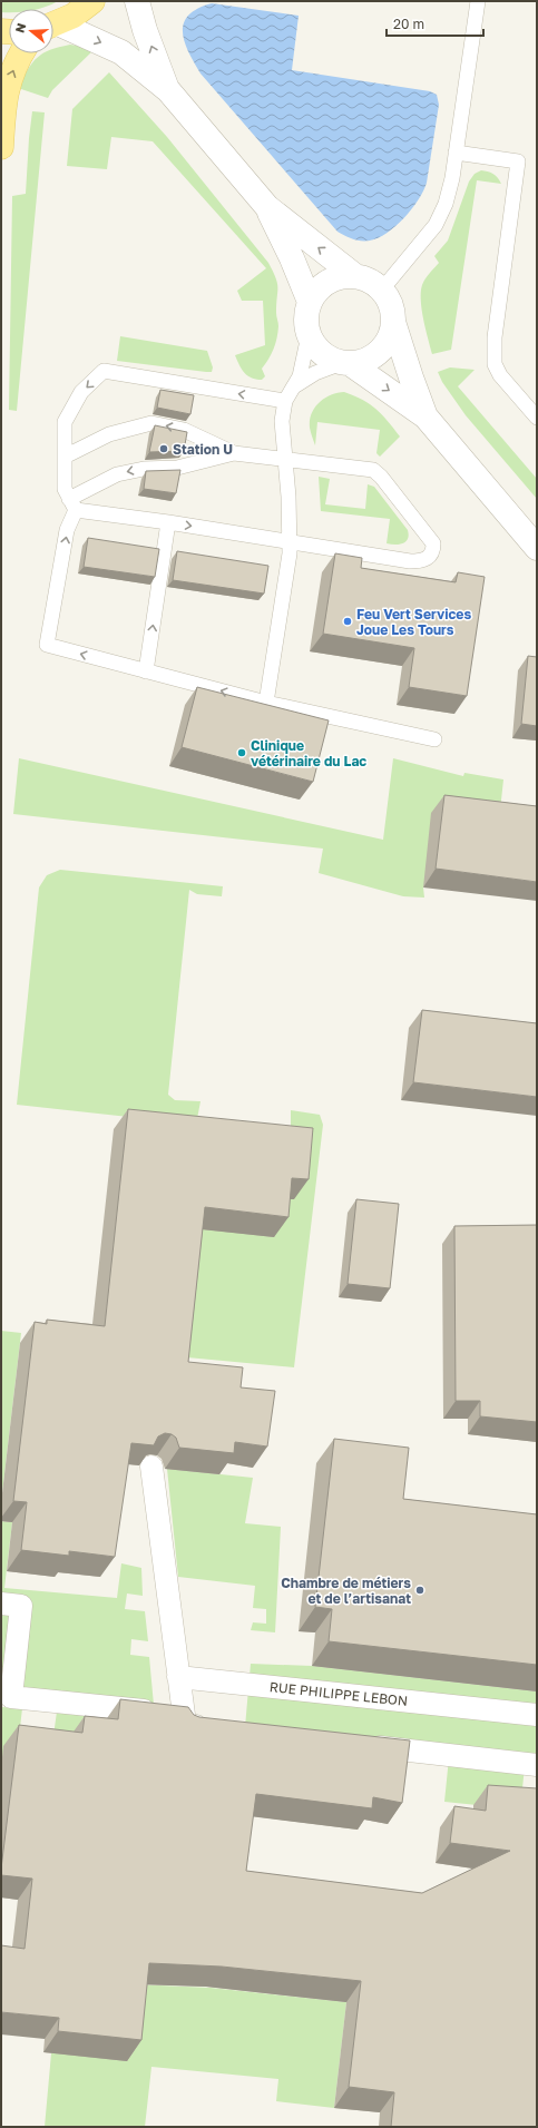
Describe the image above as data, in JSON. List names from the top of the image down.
{
  "streets": {
    "street": ["RUE PHILIPPE LEBON"]
  },
  "places": [
    "Station U",
    "Feu Vert Services Joue Les Tours",
    "Clinique vétérinaire du Lac",
    "Chambre de métiers et de l’artisanat"
  ],
  "scale_bar": "20 m",
  "north": "left"
}
